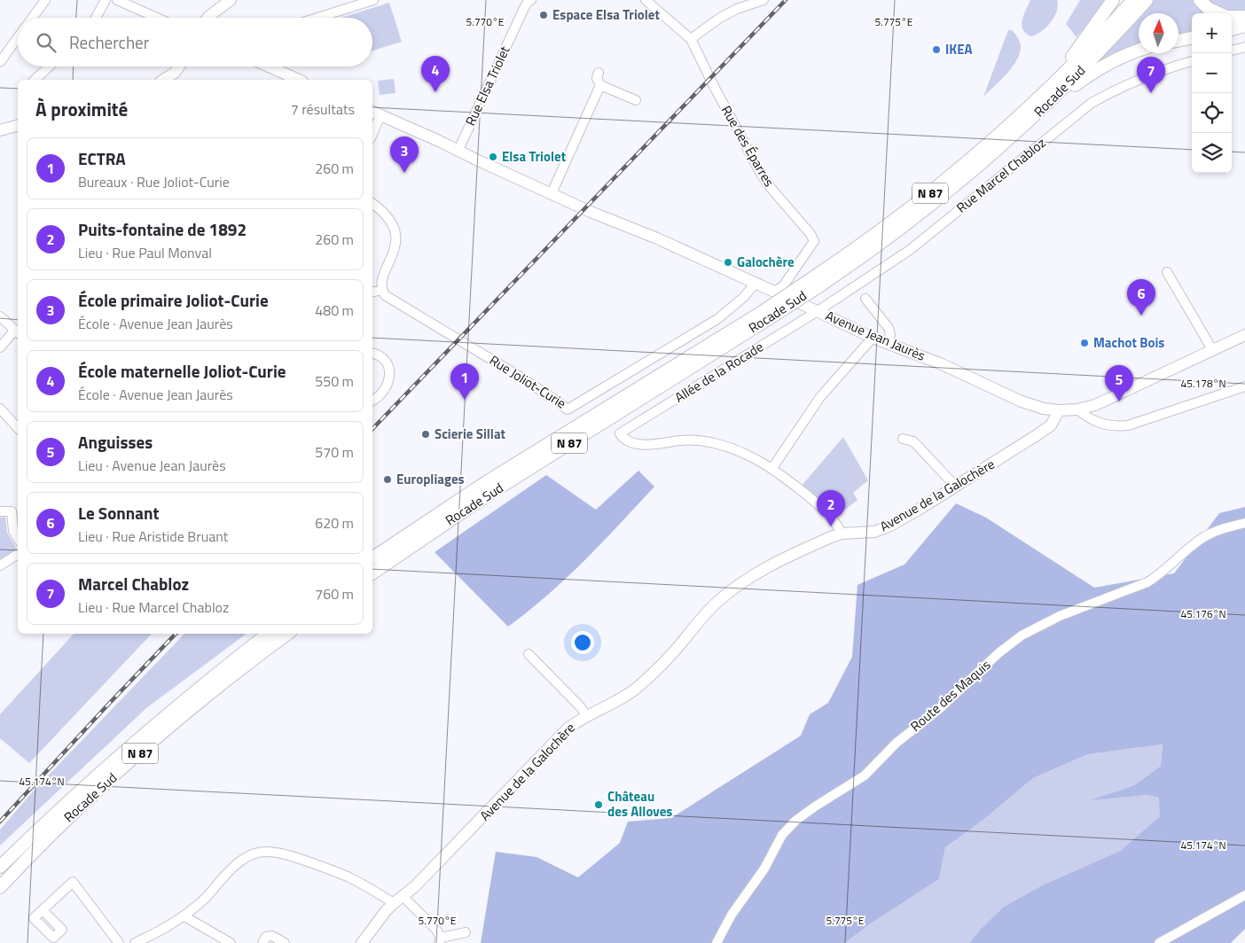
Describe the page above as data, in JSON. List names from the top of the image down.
{
  "streets": {
    "highway": ["Rocade Sud", "N 87"],
    "main road": ["Avenue Jean Jaurès", "Avenue de la Galochère"],
    "street": [
      "Rue Elsa Triolet",
      "Rue des Éparres",
      "Rue Marcel Chabloz",
      "Allée de la Rocade",
      "Rue Joliot-Curie",
      "Route des Maquis"
    ]
  },
  "crossings": [
    ["Rue Elsa Triolet", "Avenue Jean Jaurès"],
    ["Rue des Éparres", "Avenue Jean Jaurès"],
    ["Rue Marcel Chabloz", "Avenue Jean Jaurès"],
    ["Rue Marcel Chabloz", "Allée de la Rocade"],
    ["Avenue Jean Jaurès", "Allée de la Rocade"],
    ["Avenue Jean Jaurès", "Rue Joliot-Curie"],
    ["Avenue Jean Jaurès", "Avenue de la Galochère"]
  ],
  "places": [
    "Espace Elsa Triolet",
    "IKEA",
    "Elsa Triolet",
    "Galochère",
    "Machot Bois",
    "Scierie Sillat",
    "Europliages",
    "Château des Alloves"
  ],
  "north": "top",
  "page": {
    "map_buttons": ["+", "−"],
    "search": "Rechercher",
    "pins": [
      "4",
      "7",
      "3",
      "6",
      "1",
      "5",
      "2"
    ],
    "heading": ["À proximité", "7 résultats"],
    "list": [
      {
        "mark": "1",
        "name": "ECTRA",
        "note": "Bureaux · Rue Joliot-Curie",
        "value": "260 m"
      },
      {
        "mark": "2",
        "name": "Puits-fontaine de 1892",
        "note": "Lieu · Rue Paul Monval",
        "value": "260 m"
      },
      {
        "mark": "3",
        "name": "École primaire Joliot-Curie",
        "note": "École · Avenue Jean Jaurès",
        "value": "480 m"
      },
      {
        "mark": "4",
        "name": "École maternelle Joliot-Curie",
        "note": "École · Avenue Jean Jaurès",
        "value": "550 m"
      },
      {
        "mark": "5",
        "name": "Anguisses",
        "note": "Lieu · Avenue Jean Jaurès",
        "value": "570 m"
      },
      {
        "mark": "6",
        "name": "Le Sonnant",
        "note": "Lieu · Rue Aristide Bruant",
        "value": "620 m"
      },
      {
        "mark": "7",
        "name": "Marcel Chabloz",
        "note": "Lieu · Rue Marcel Chabloz",
        "value": "760 m"
      }
    ]
  },
  "coordinates": [
    "5.770°E",
    "5.775°E",
    "45.178°N",
    "45.176°N",
    "45.174°N"
  ]
}
